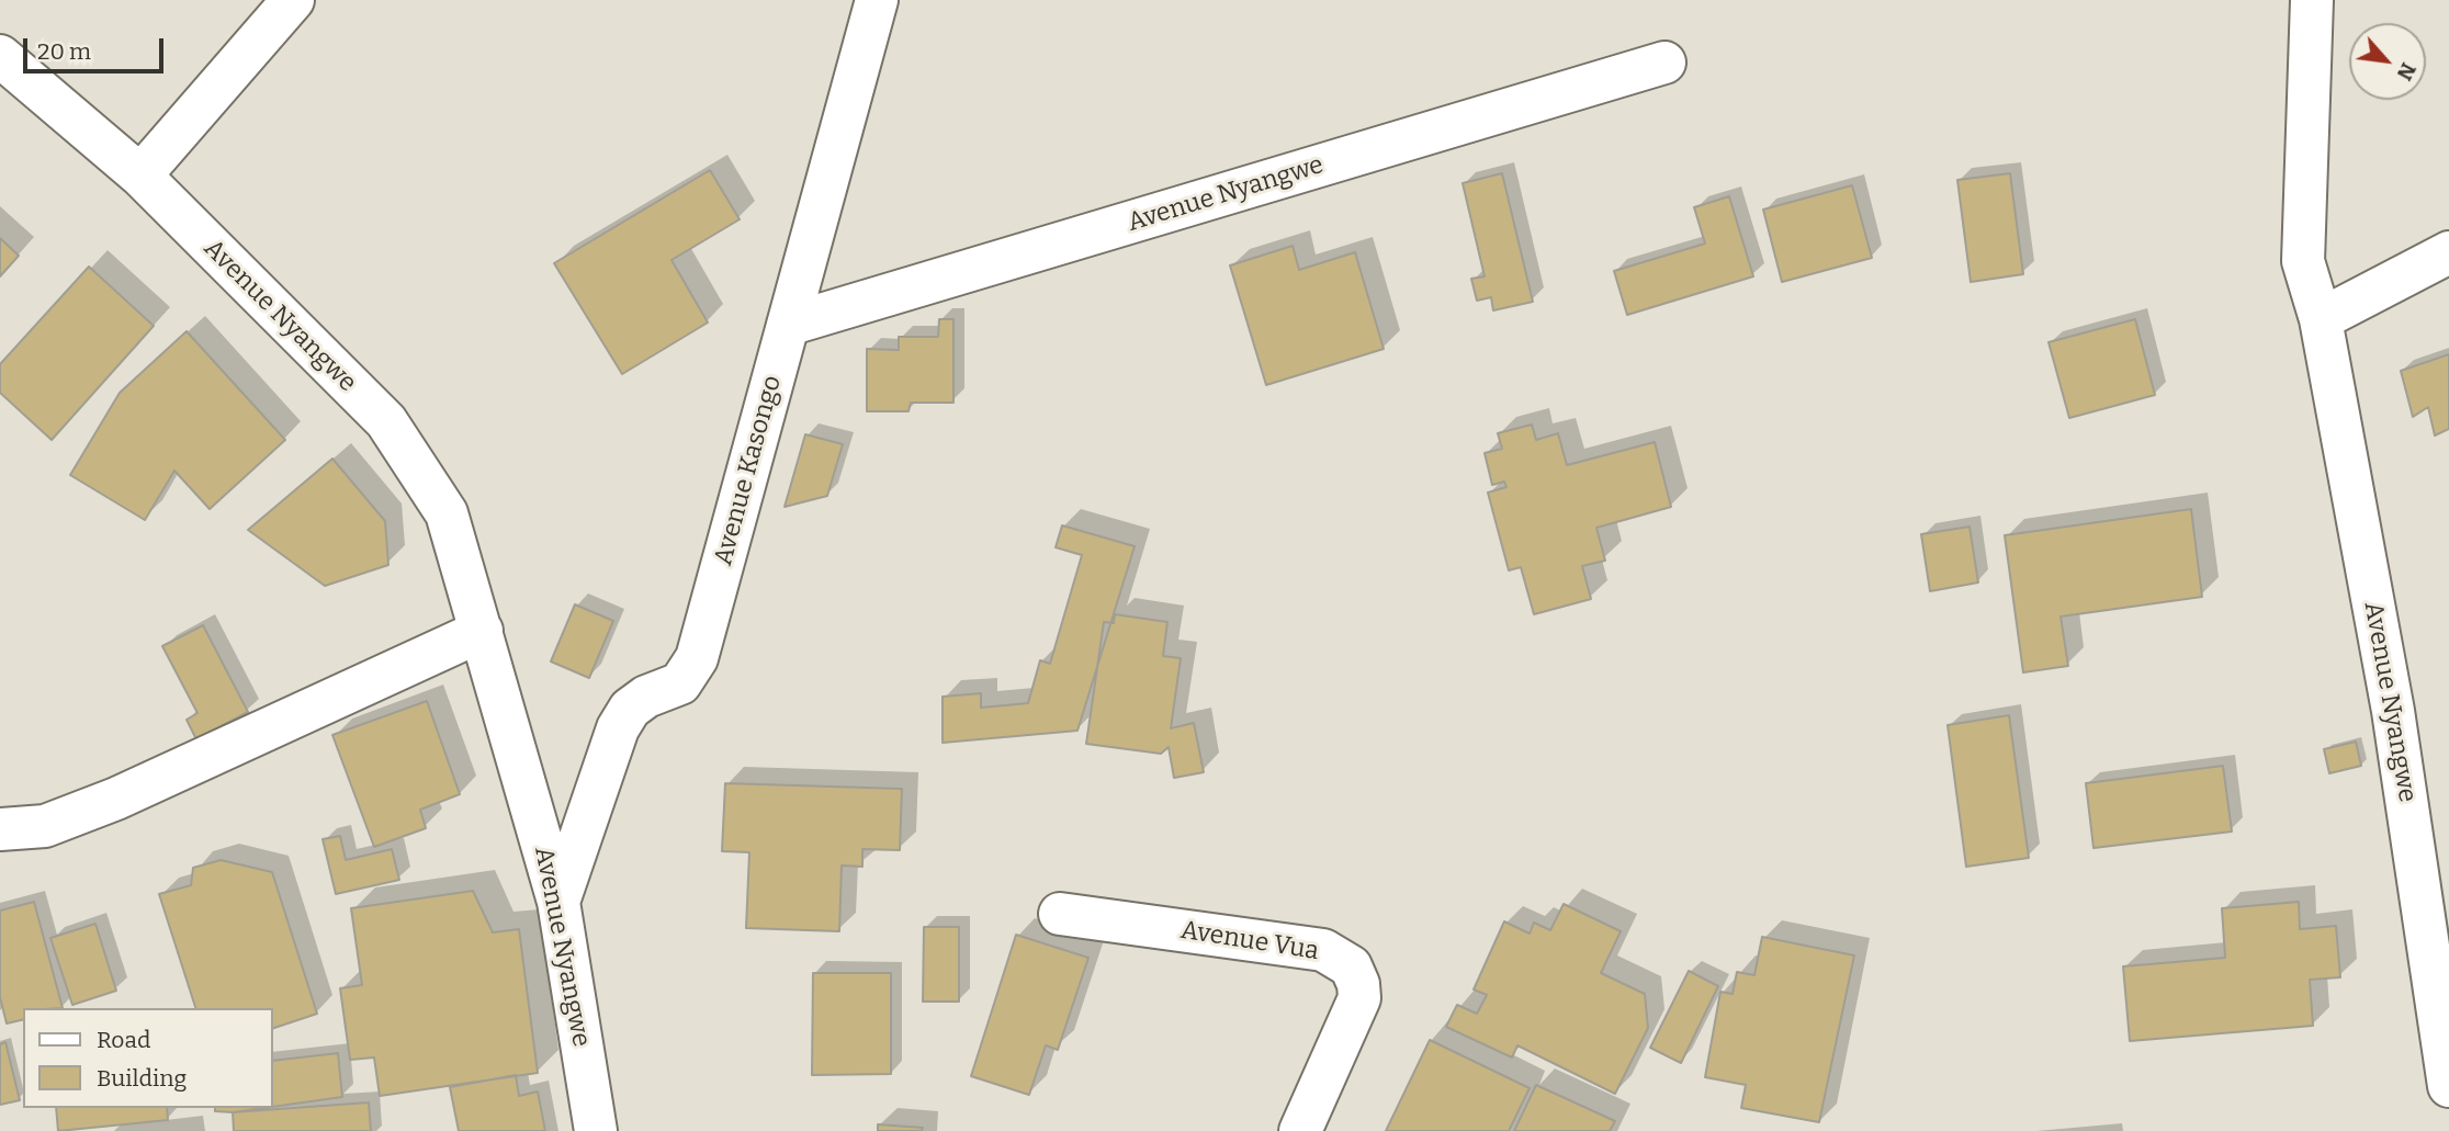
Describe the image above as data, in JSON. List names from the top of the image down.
{
  "streets": {
    "street": ["Avenue Nyangwe", "Avenue Kasongo", "Avenue Vua"]
  },
  "crossings": [
    ["Avenue Nyangwe", "Avenue Kasongo"]
  ],
  "legend": ["Road", "Building"],
  "scale_bar": "20 m",
  "north": "bottom right"
}
